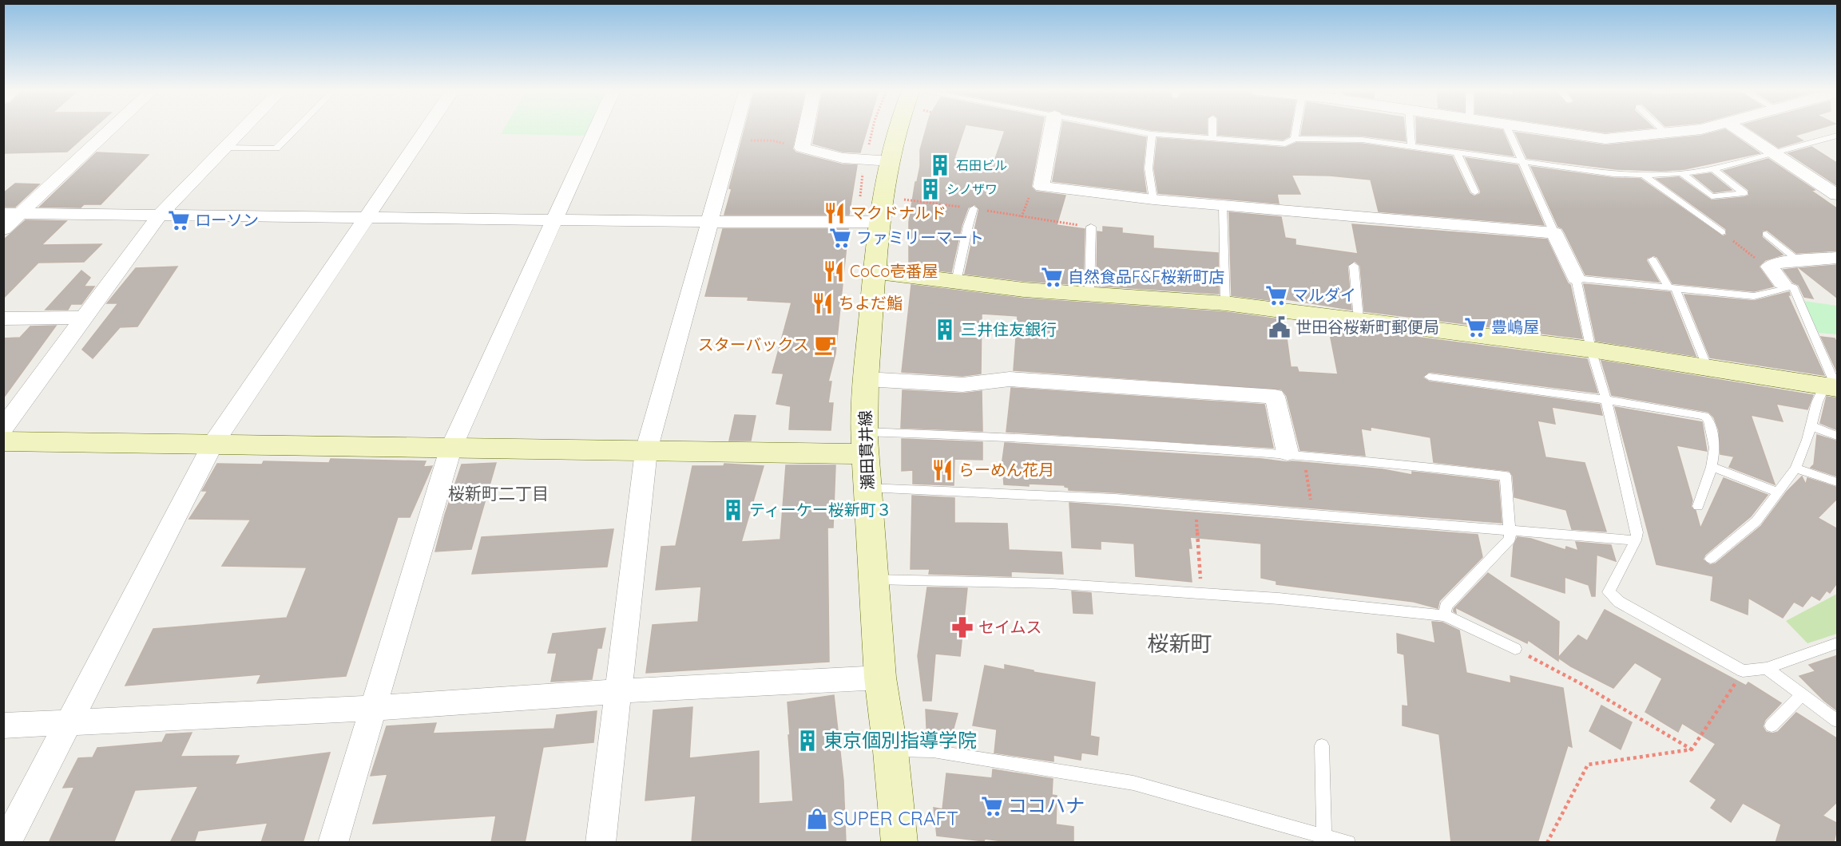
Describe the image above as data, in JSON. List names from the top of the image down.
{
  "streets": {
    "street": ["瀬田貫井線"]
  },
  "districts": ["桜新町二丁目", "桜新町"],
  "places": {
    "building": [
      "石田ビル",
      "シノザワ",
      "三井住友銀行",
      "ティーケー桜新町３",
      "東京個別指導学院"
    ],
    "restaurant": [
      "マクドナルド",
      "CoCo壱番屋",
      "ちよだ鮨",
      "らーめん花月"
    ],
    "supermarket": [
      "ローソン",
      "ファミリーマート",
      "自然食品F&F桜新町店",
      "マルダイ",
      "豊嶋屋",
      "ココハナ"
    ],
    "public building": ["世田谷桜新町郵便局"],
    "cafe": ["スターバックス"],
    "pharmacy": ["セイムス"],
    "shop": ["SUPER CRAFT"]
  }
}
